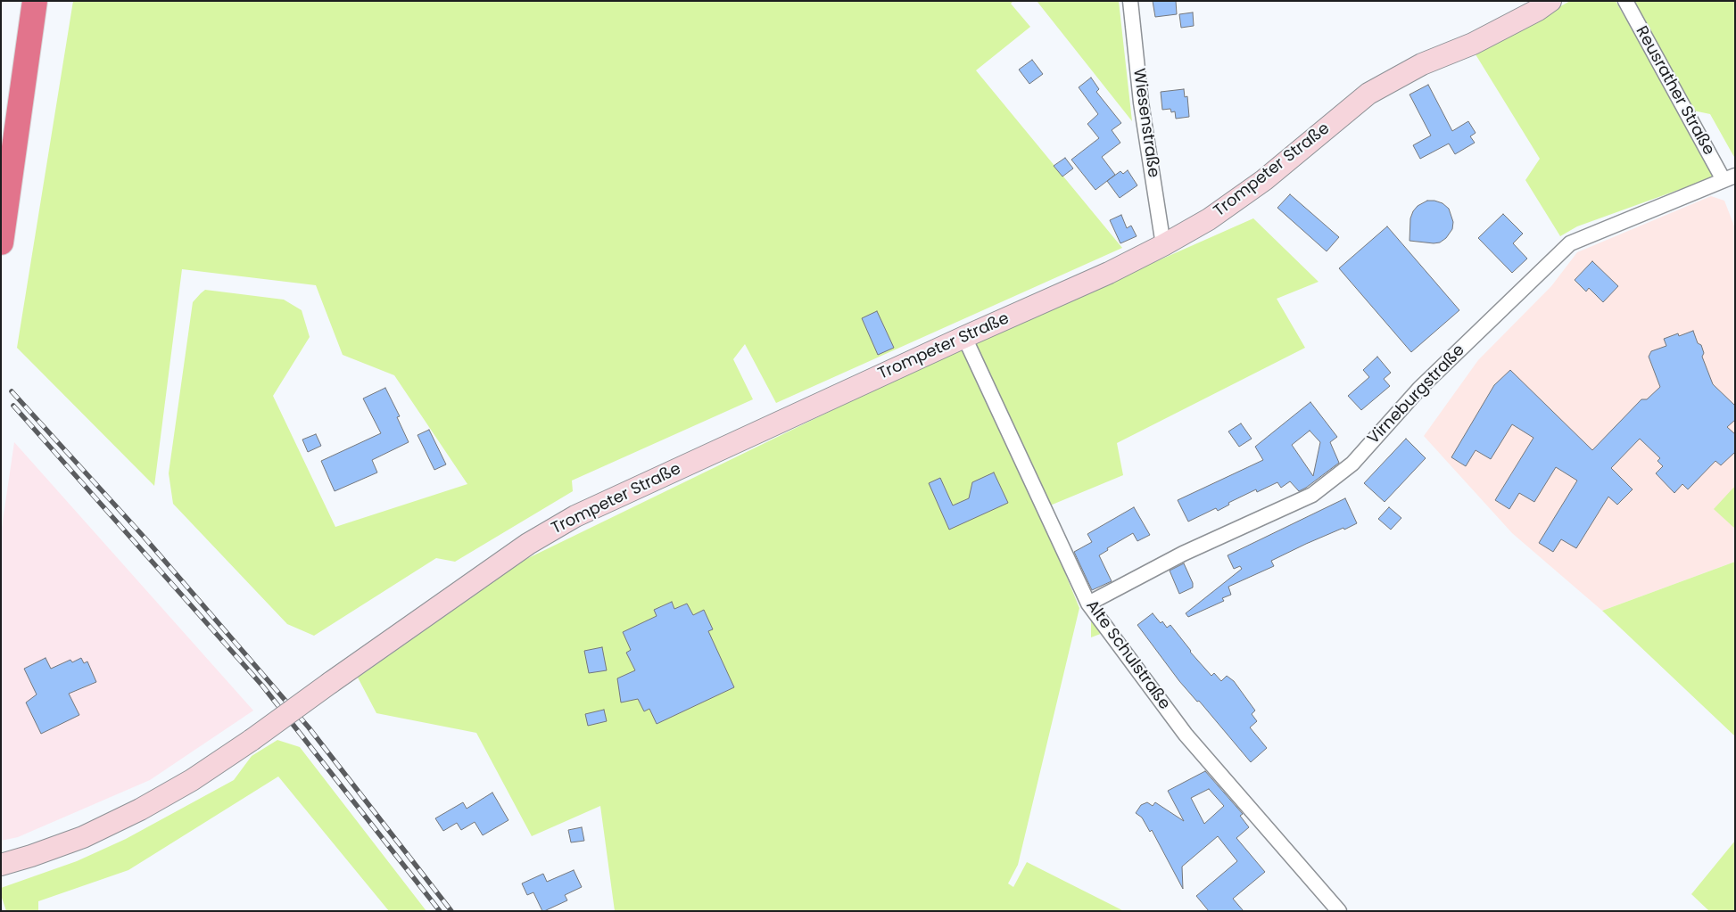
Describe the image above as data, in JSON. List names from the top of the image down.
{
  "streets": {
    "main road": ["Trompeter Straße"],
    "street": [
      "Reusrather Straße",
      "Wiesenstraße",
      "Virneburgstraße",
      "Alte Schulstraße"
    ]
  },
  "crossings": [
    ["Reusrather Straße", "Virneburgstraße"],
    ["Wiesenstraße", "Trompeter Straße"],
    ["Trompeter Straße", "Alte Schulstraße"],
    ["Virneburgstraße", "Alte Schulstraße"]
  ]
}
